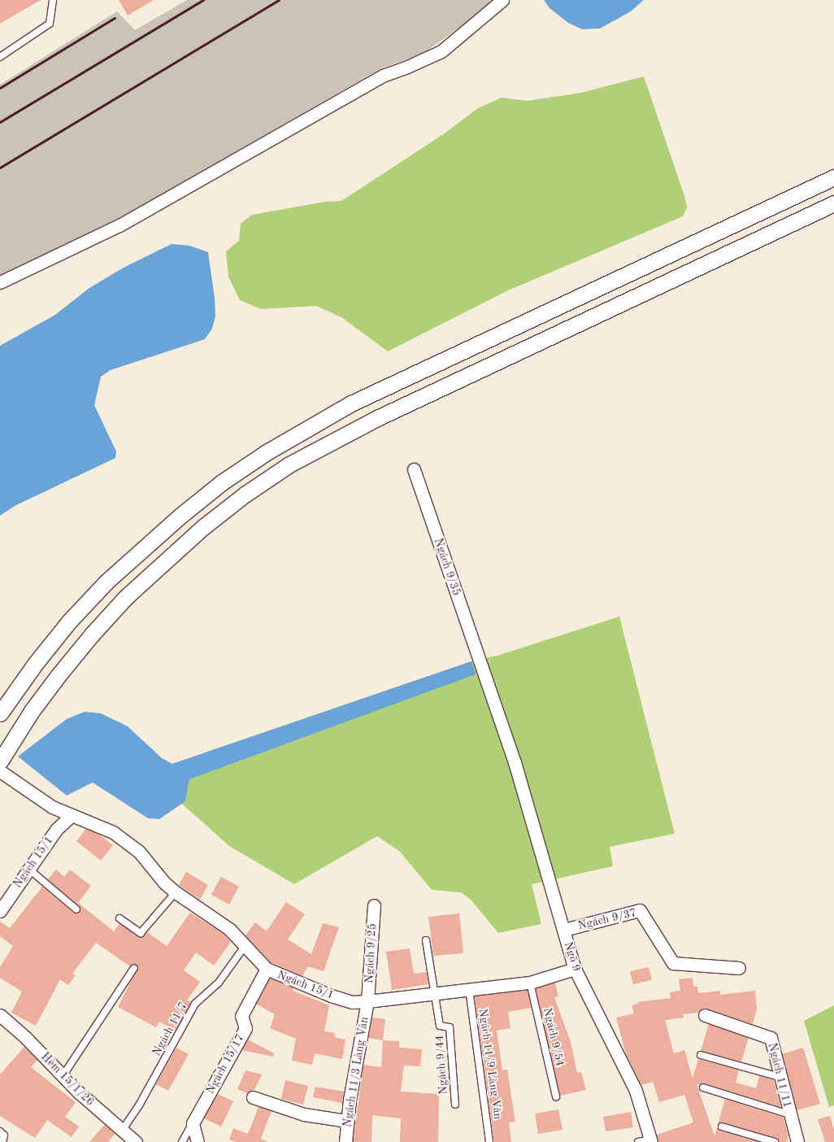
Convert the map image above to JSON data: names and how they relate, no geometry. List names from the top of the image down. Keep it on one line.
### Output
{"streets":{"street":["Ngách 9/35","Ngách 15/1","Ngách 9/37","Ngách 9/25","Ngõ 9","Ngách 15/17","Ngách 11/3 Làng Vân","Ngách 11/11","Hẻm 15/1/26"],"lane":["Ngách 11/7","Ngách 9/54","Ngách 11/9 Làng Vân","Ngách 9/44"]},"crossings":[["Ngách 9/35","Ngõ 9"],["Ngách 15/1","Ngách 9/25"],["Ngách 15/1","Ngõ 9"],["Ngách 15/1","Ngách 11/7"],["Ngách 15/1","Ngách 9/54"],["Ngách 15/1","Ngách 15/17"],["Ngách 15/1","Ngách 11/9 Làng Vân"],["Ngách 15/1","Ngách 9/44"],["Ngách 15/1","Ngách 11/3 Làng Vân"],["Ngách 9/37","Ngõ 9"],["Ngách 9/25","Ngách 11/3 Làng Vân"],["Ngách 11/7","Hẻm 15/1/26"]]}
